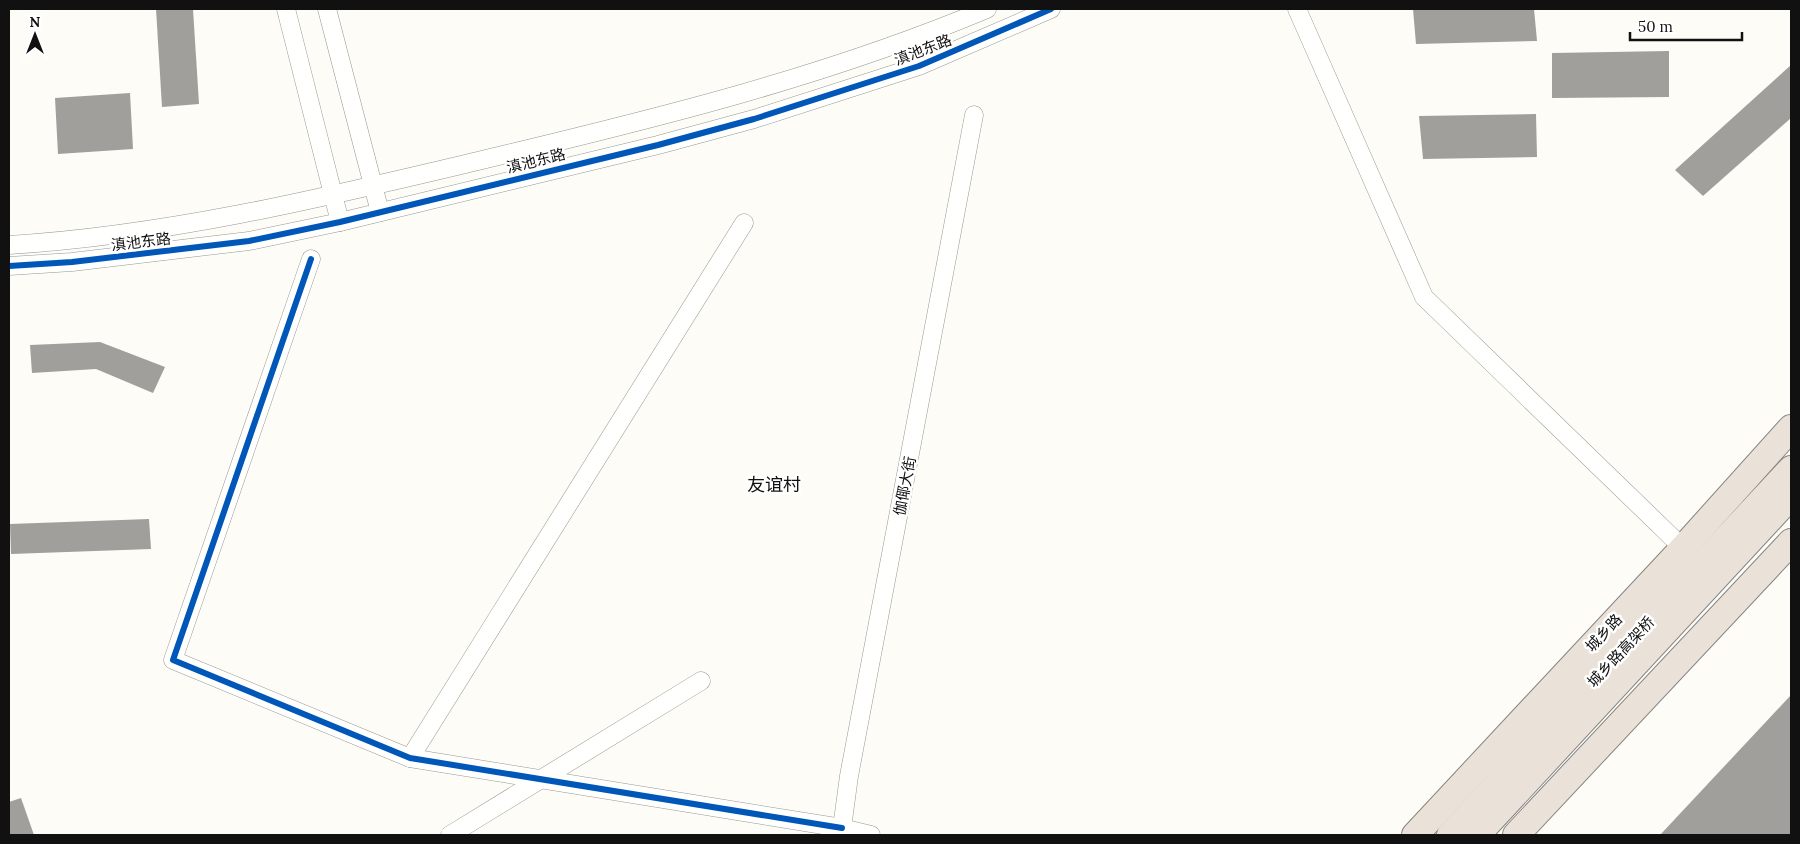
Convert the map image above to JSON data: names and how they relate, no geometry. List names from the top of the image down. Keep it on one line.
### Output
{"streets":{"highway":["城乡路","城乡路高架桥"],"street":["滇池东路","伽倻大街"]},"districts":["友谊村"],"scale_bar":"50 m","north":"top"}
